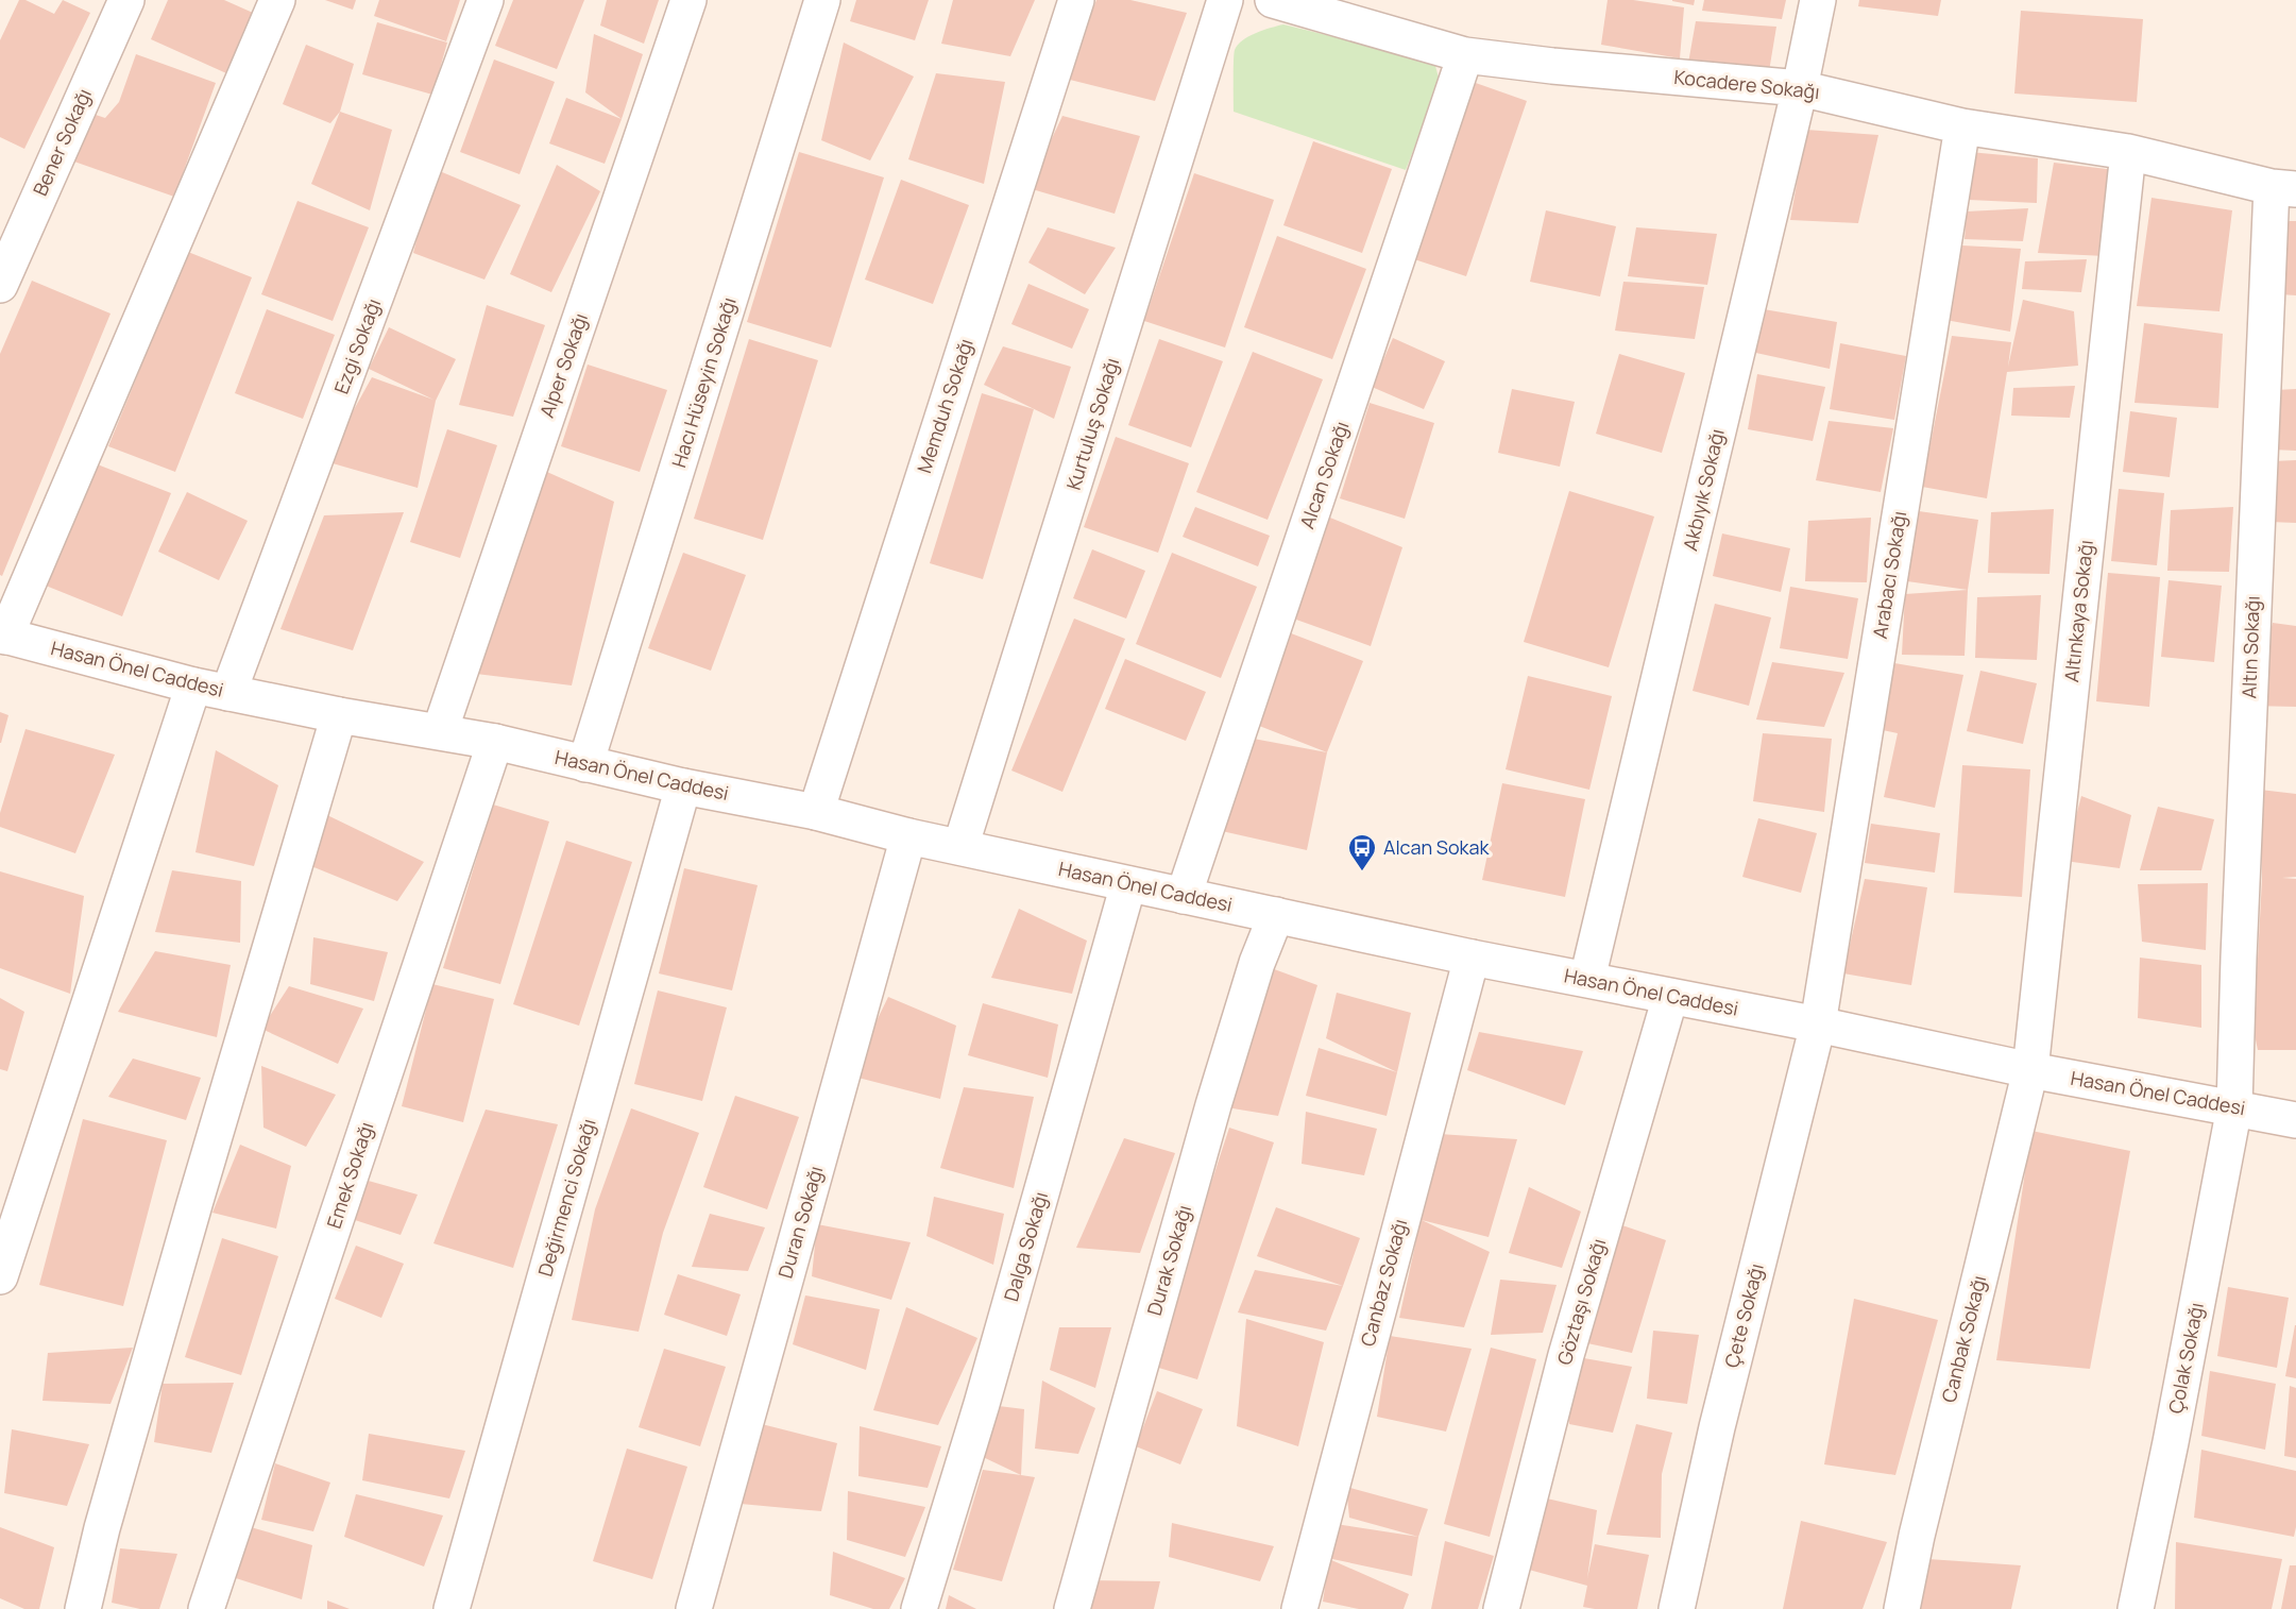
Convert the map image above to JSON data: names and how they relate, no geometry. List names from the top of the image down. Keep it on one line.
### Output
{"streets":{"street":["Kocadere Sokağı","Bener Sokağı","Ezgi Sokağı","Alper Sokağı","Hacı Hüseyin Sokağı","Memduh Sokağı","Kurtuluş Sokağı","Alcan Sokağı","Akbıyık Sokağı","Arabacı Sokağı","Altınkaya Sokağı","Altın Sokağı","Hasan Önel Caddesi","Emek Sokağı","Değirmenci Sokağı","Duran Sokağı","Dalga Sokağı","Durak Sokağı","Canbaz Sokağı","Göztaşı Sokağı","Çete Sokağı","Canbak Sokağı","Çolak Sokağı"]},"crossings":[["Kocadere Sokağı","Alcan Sokağı"],["Kocadere Sokağı","Akbıyık Sokağı"],["Kocadere Sokağı","Arabacı Sokağı"],["Kocadere Sokağı","Altınkaya Sokağı"],["Kocadere Sokağı","Altın Sokağı"],["Ezgi Sokağı","Hasan Önel Caddesi"],["Alper Sokağı","Hasan Önel Caddesi"],["Hacı Hüseyin Sokağı","Hasan Önel Caddesi"],["Memduh Sokağı","Hasan Önel Caddesi"],["Kurtuluş Sokağı","Hasan Önel Caddesi"],["Alcan Sokağı","Hasan Önel Caddesi"],["Akbıyık Sokağı","Hasan Önel Caddesi"],["Arabacı Sokağı","Hasan Önel Caddesi"],["Arabacı Sokağı","Çete Sokağı"],["Altınkaya Sokağı","Hasan Önel Caddesi"],["Altınkaya Sokağı","Canbak Sokağı"],["Altın Sokağı","Hasan Önel Caddesi"],["Altın Sokağı","Çolak Sokağı"],["Hasan Önel Caddesi","Emek Sokağı"],["Hasan Önel Caddesi","Değirmenci Sokağı"],["Hasan Önel Caddesi","Duran Sokağı"],["Hasan Önel Caddesi","Dalga Sokağı"],["Hasan Önel Caddesi","Durak Sokağı"],["Hasan Önel Caddesi","Canbaz Sokağı"],["Hasan Önel Caddesi","Göztaşı Sokağı"],["Hasan Önel Caddesi","Çete Sokağı"],["Hasan Önel Caddesi","Canbak Sokağı"],["Hasan Önel Caddesi","Çolak Sokağı"]],"places":{"bus stop":["Alcan Sokak"]}}
